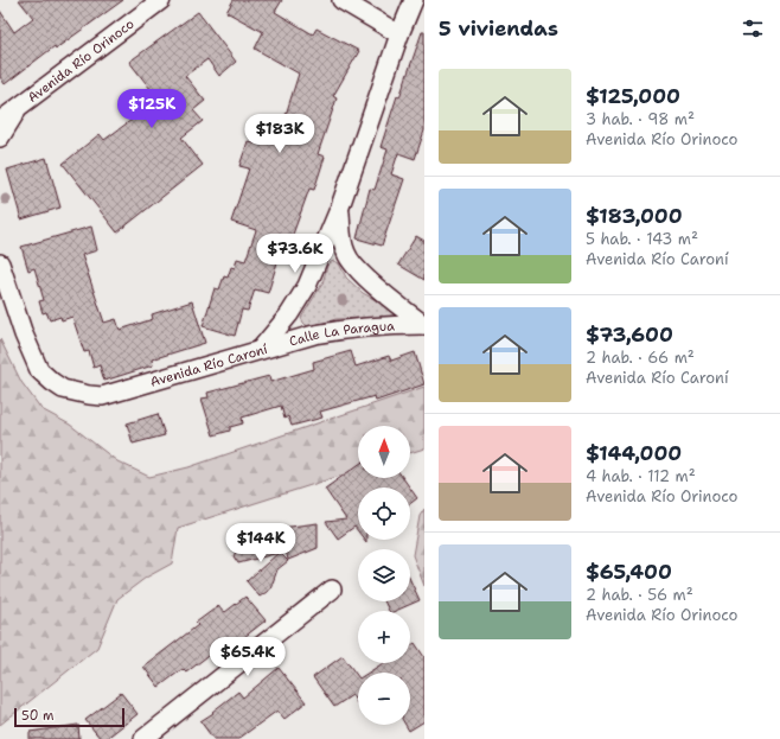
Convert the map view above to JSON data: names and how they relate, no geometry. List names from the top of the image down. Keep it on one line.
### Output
{"streets":{"street":["Avenida Río Orinoco","Calle La Paragua","Avenida Río Caroní"]},"crossings":[["Calle La Paragua","Avenida Río Caroní"]],"scale_bar":"50 m","north":"top","page":{"heading":"5 viviendas","list":[{"name":"$125,000","note":"3 hab. · 98 m² · Avenida Río Orinoco"},{"name":"$183,000","note":"5 hab. · 143 m² · Avenida Río Caroní"},{"name":"$73,600","note":"2 hab. · 66 m² · Avenida Río Caroní"},{"name":"$144,000","note":"4 hab. · 112 m² · Avenida Río Orinoco"},{"name":"$65,400","note":"2 hab. · 56 m² · Avenida Río Orinoco"}],"price":["$125K","$183K","$73.6K","$144K","$65.4K"],"map_buttons":["+","−"],"scale":"50 m"}}
